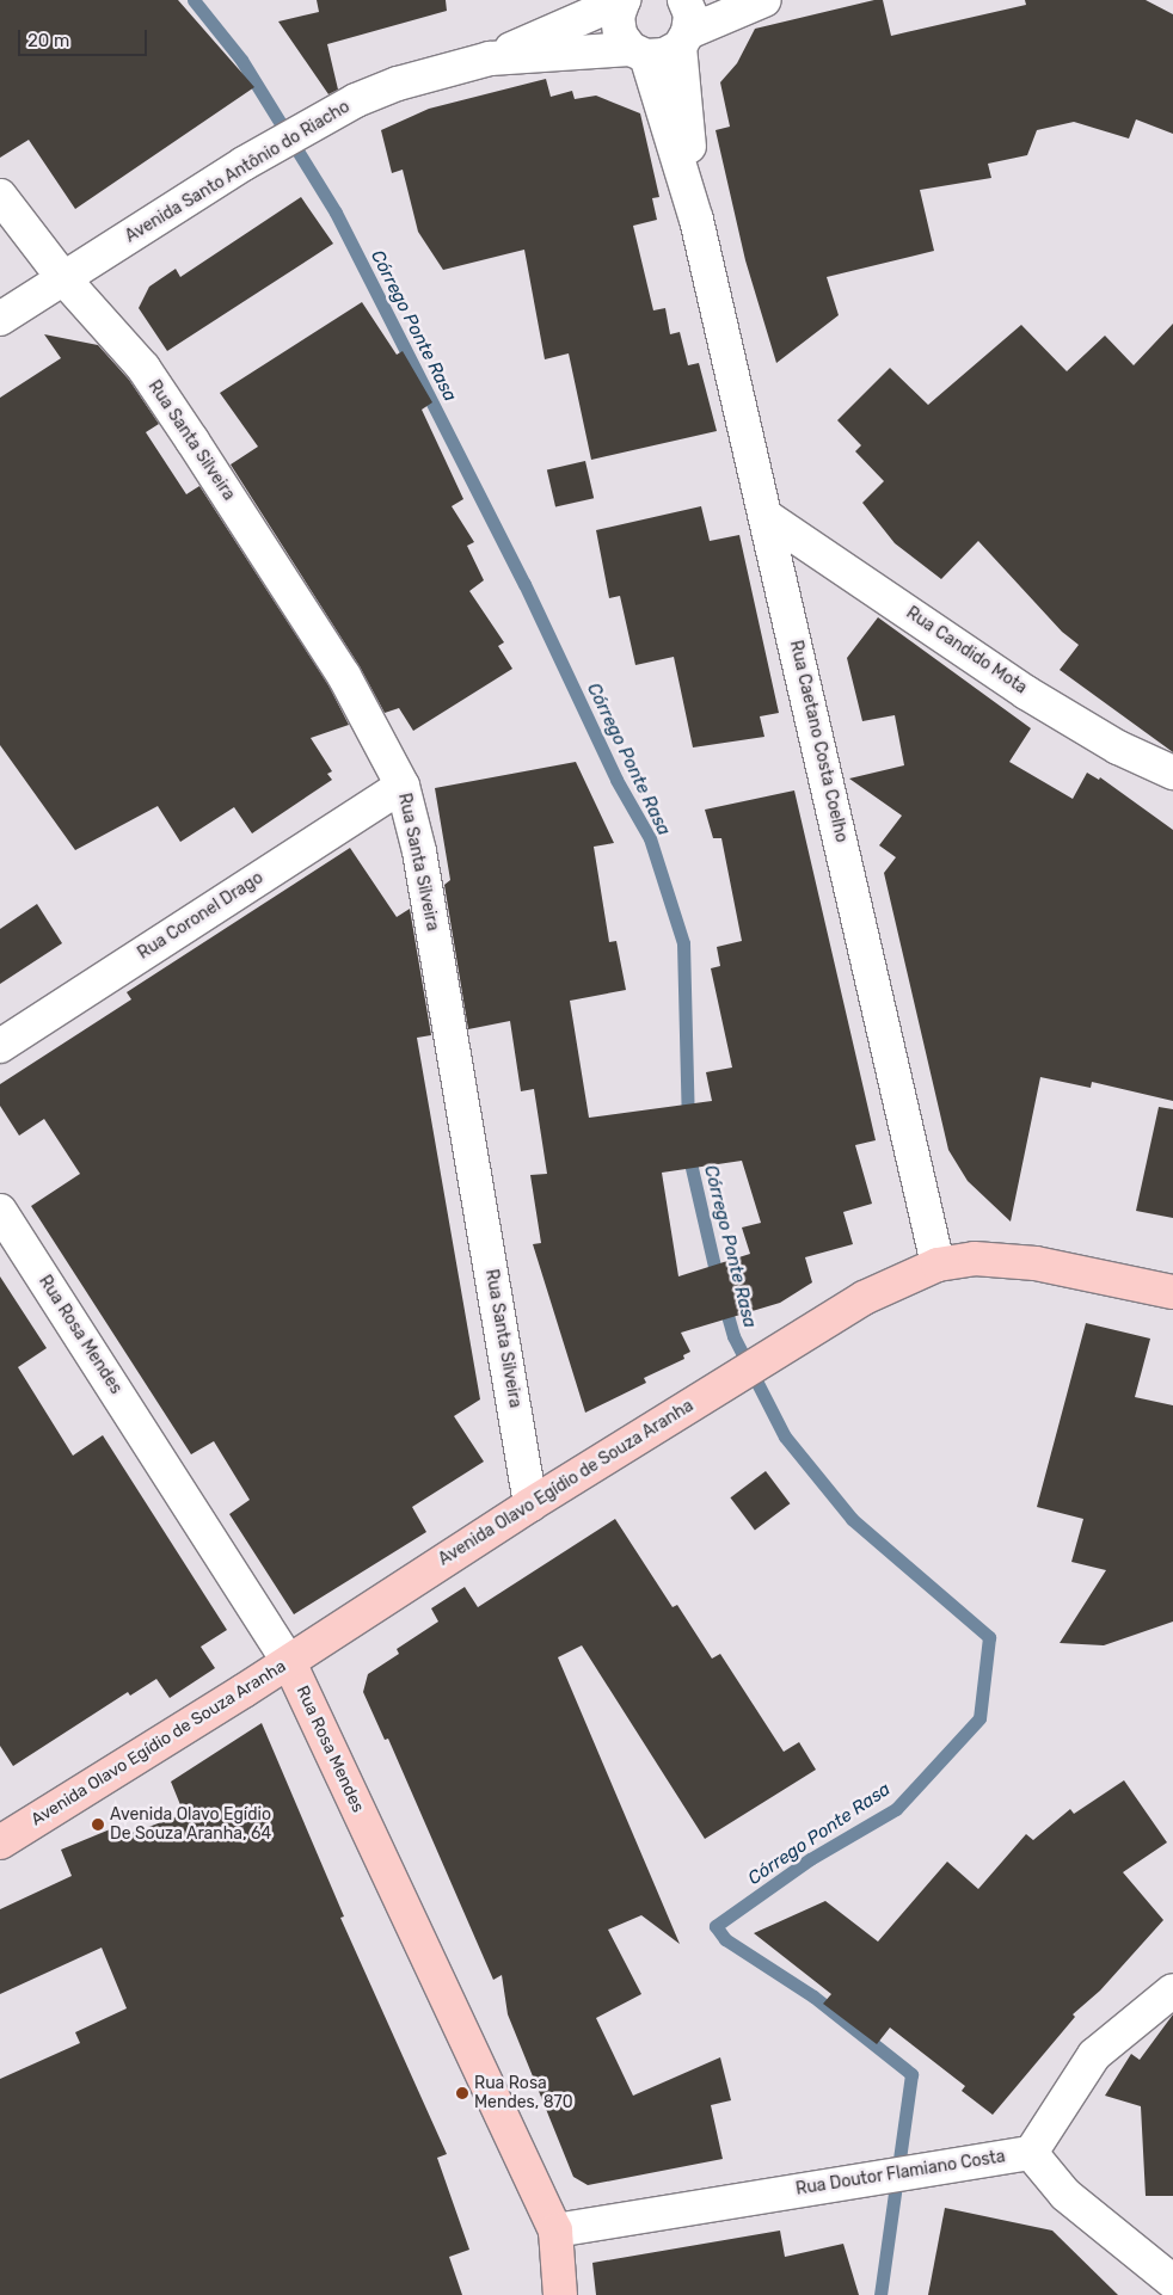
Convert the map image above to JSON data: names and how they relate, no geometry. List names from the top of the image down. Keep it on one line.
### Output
{"streets":{"main road":["Rua Rosa Mendes","Avenida Olavo Egídio de Souza Aranha"],"street":["Avenida Santo Antônio do Riacho","Rua Santa Silveira","Rua Candido Mota","Rua Caetano Costa Coelho","Rua Coronel Drago","Rua Doutor Flamiano Costa"]},"crossings":[["Avenida Santo Antônio do Riacho","Rua Santa Silveira"],["Avenida Santo Antônio do Riacho","Rua Caetano Costa Coelho"],["Rua Santa Silveira","Rua Coronel Drago"],["Rua Santa Silveira","Avenida Olavo Egídio de Souza Aranha"],["Rua Candido Mota","Rua Caetano Costa Coelho"],["Rua Caetano Costa Coelho","Avenida Olavo Egídio de Souza Aranha"],["Rua Rosa Mendes","Avenida Olavo Egídio de Souza Aranha"],["Rua Rosa Mendes","Rua Doutor Flamiano Costa"]],"water":["Córrego Ponte Rasa"],"places":["Avenida Olavo Egídio De Souza Aranha, 64","Rua Rosa Mendes, 870"],"scale_bar":"20 m"}
